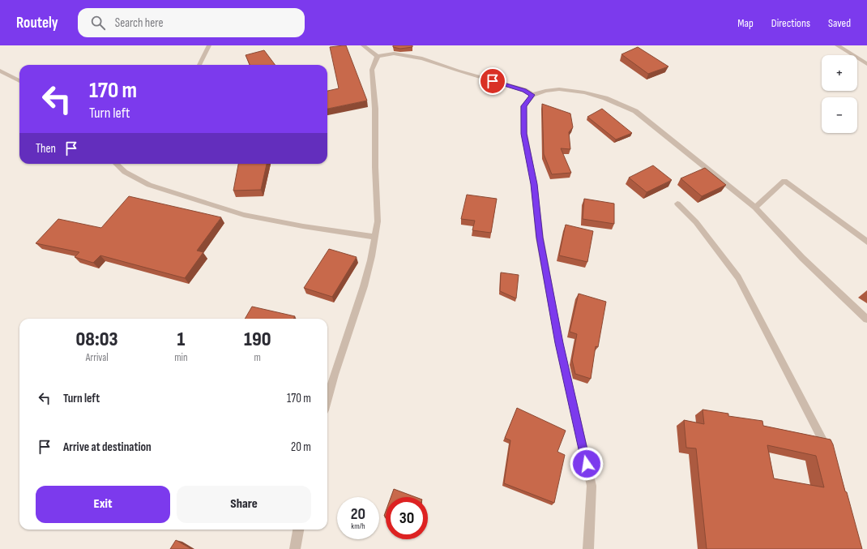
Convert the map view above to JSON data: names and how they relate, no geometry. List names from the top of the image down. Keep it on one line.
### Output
{"page":{"header":"Routely","search":"Search here","nav":["Map","Directions","Saved"],"map_buttons":["+","−"],"turn":["170 m","Turn left"],"then":"Then","eta":["08:03","Arrival","1","min","190","m"],"list":[{"name":"Turn left","value":"170 m"},{"name":"Arrive at destination","value":"20 m"}],"buttons":["Exit","Share"],"speed":"20 km/h","limit":"30"}}
